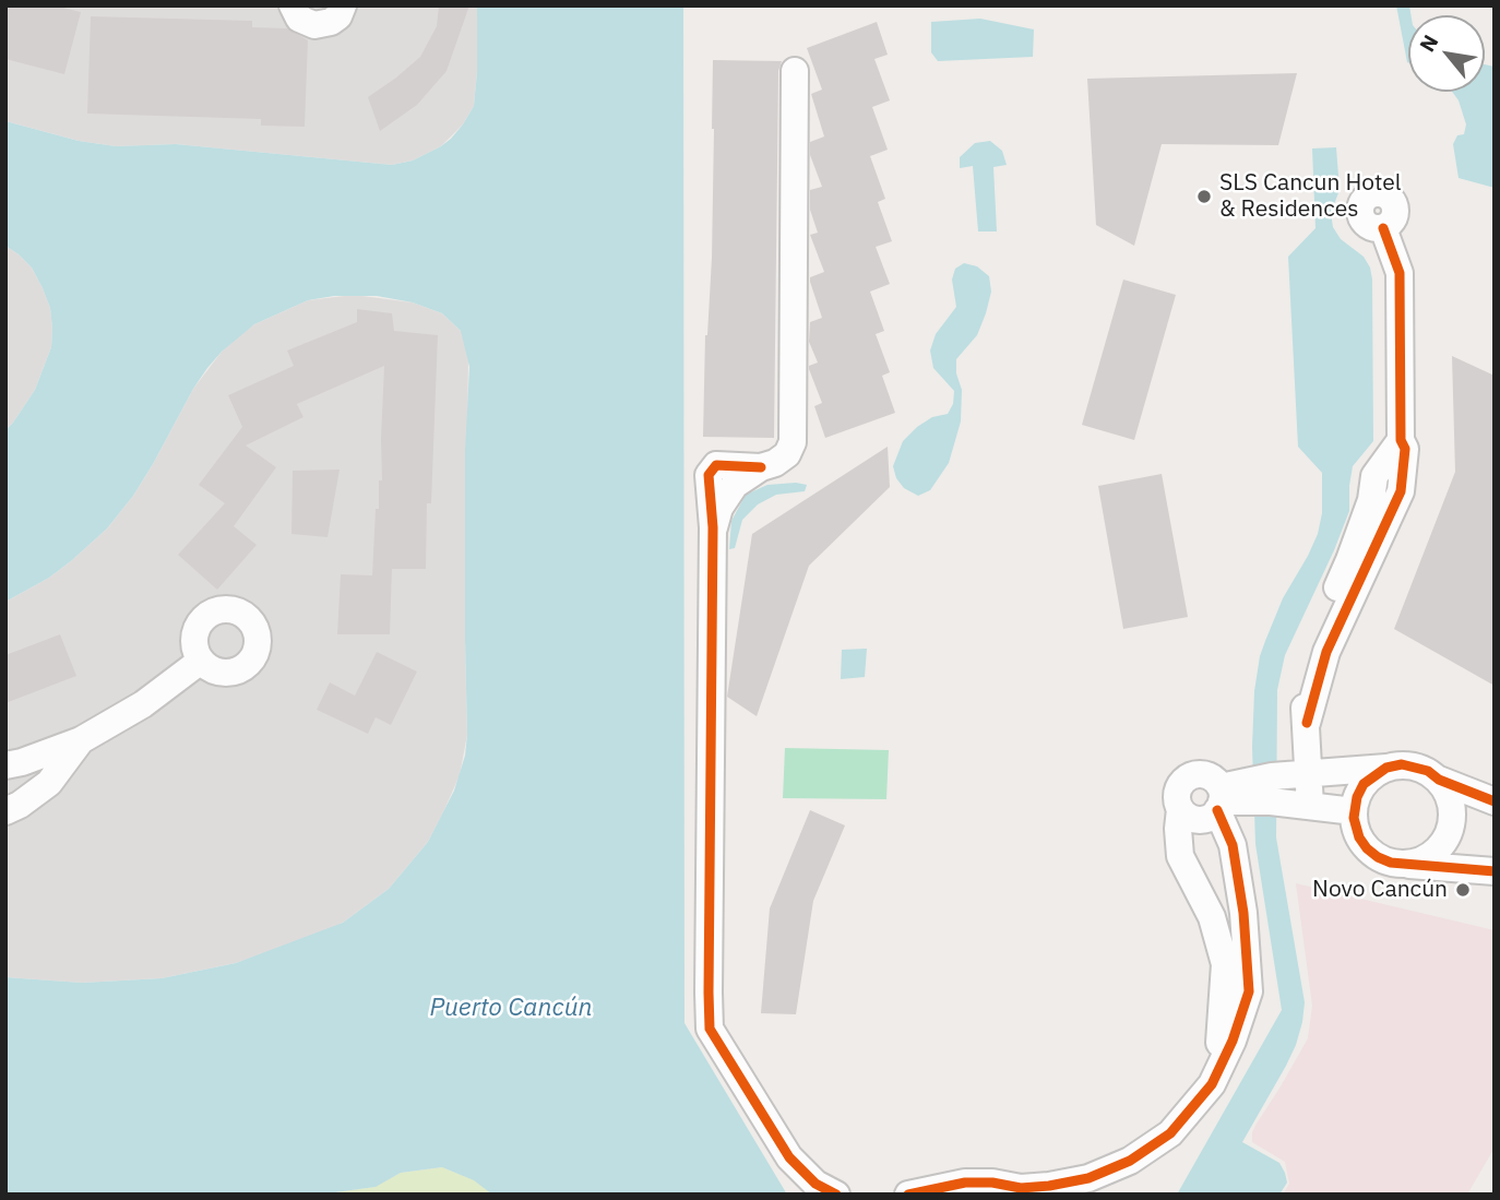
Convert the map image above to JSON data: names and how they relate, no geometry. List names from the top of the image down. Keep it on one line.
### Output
{"water":["Puerto Cancún"],"places":["SLS Cancun Hotel & Residences","Novo Cancún"],"north":"top left"}
